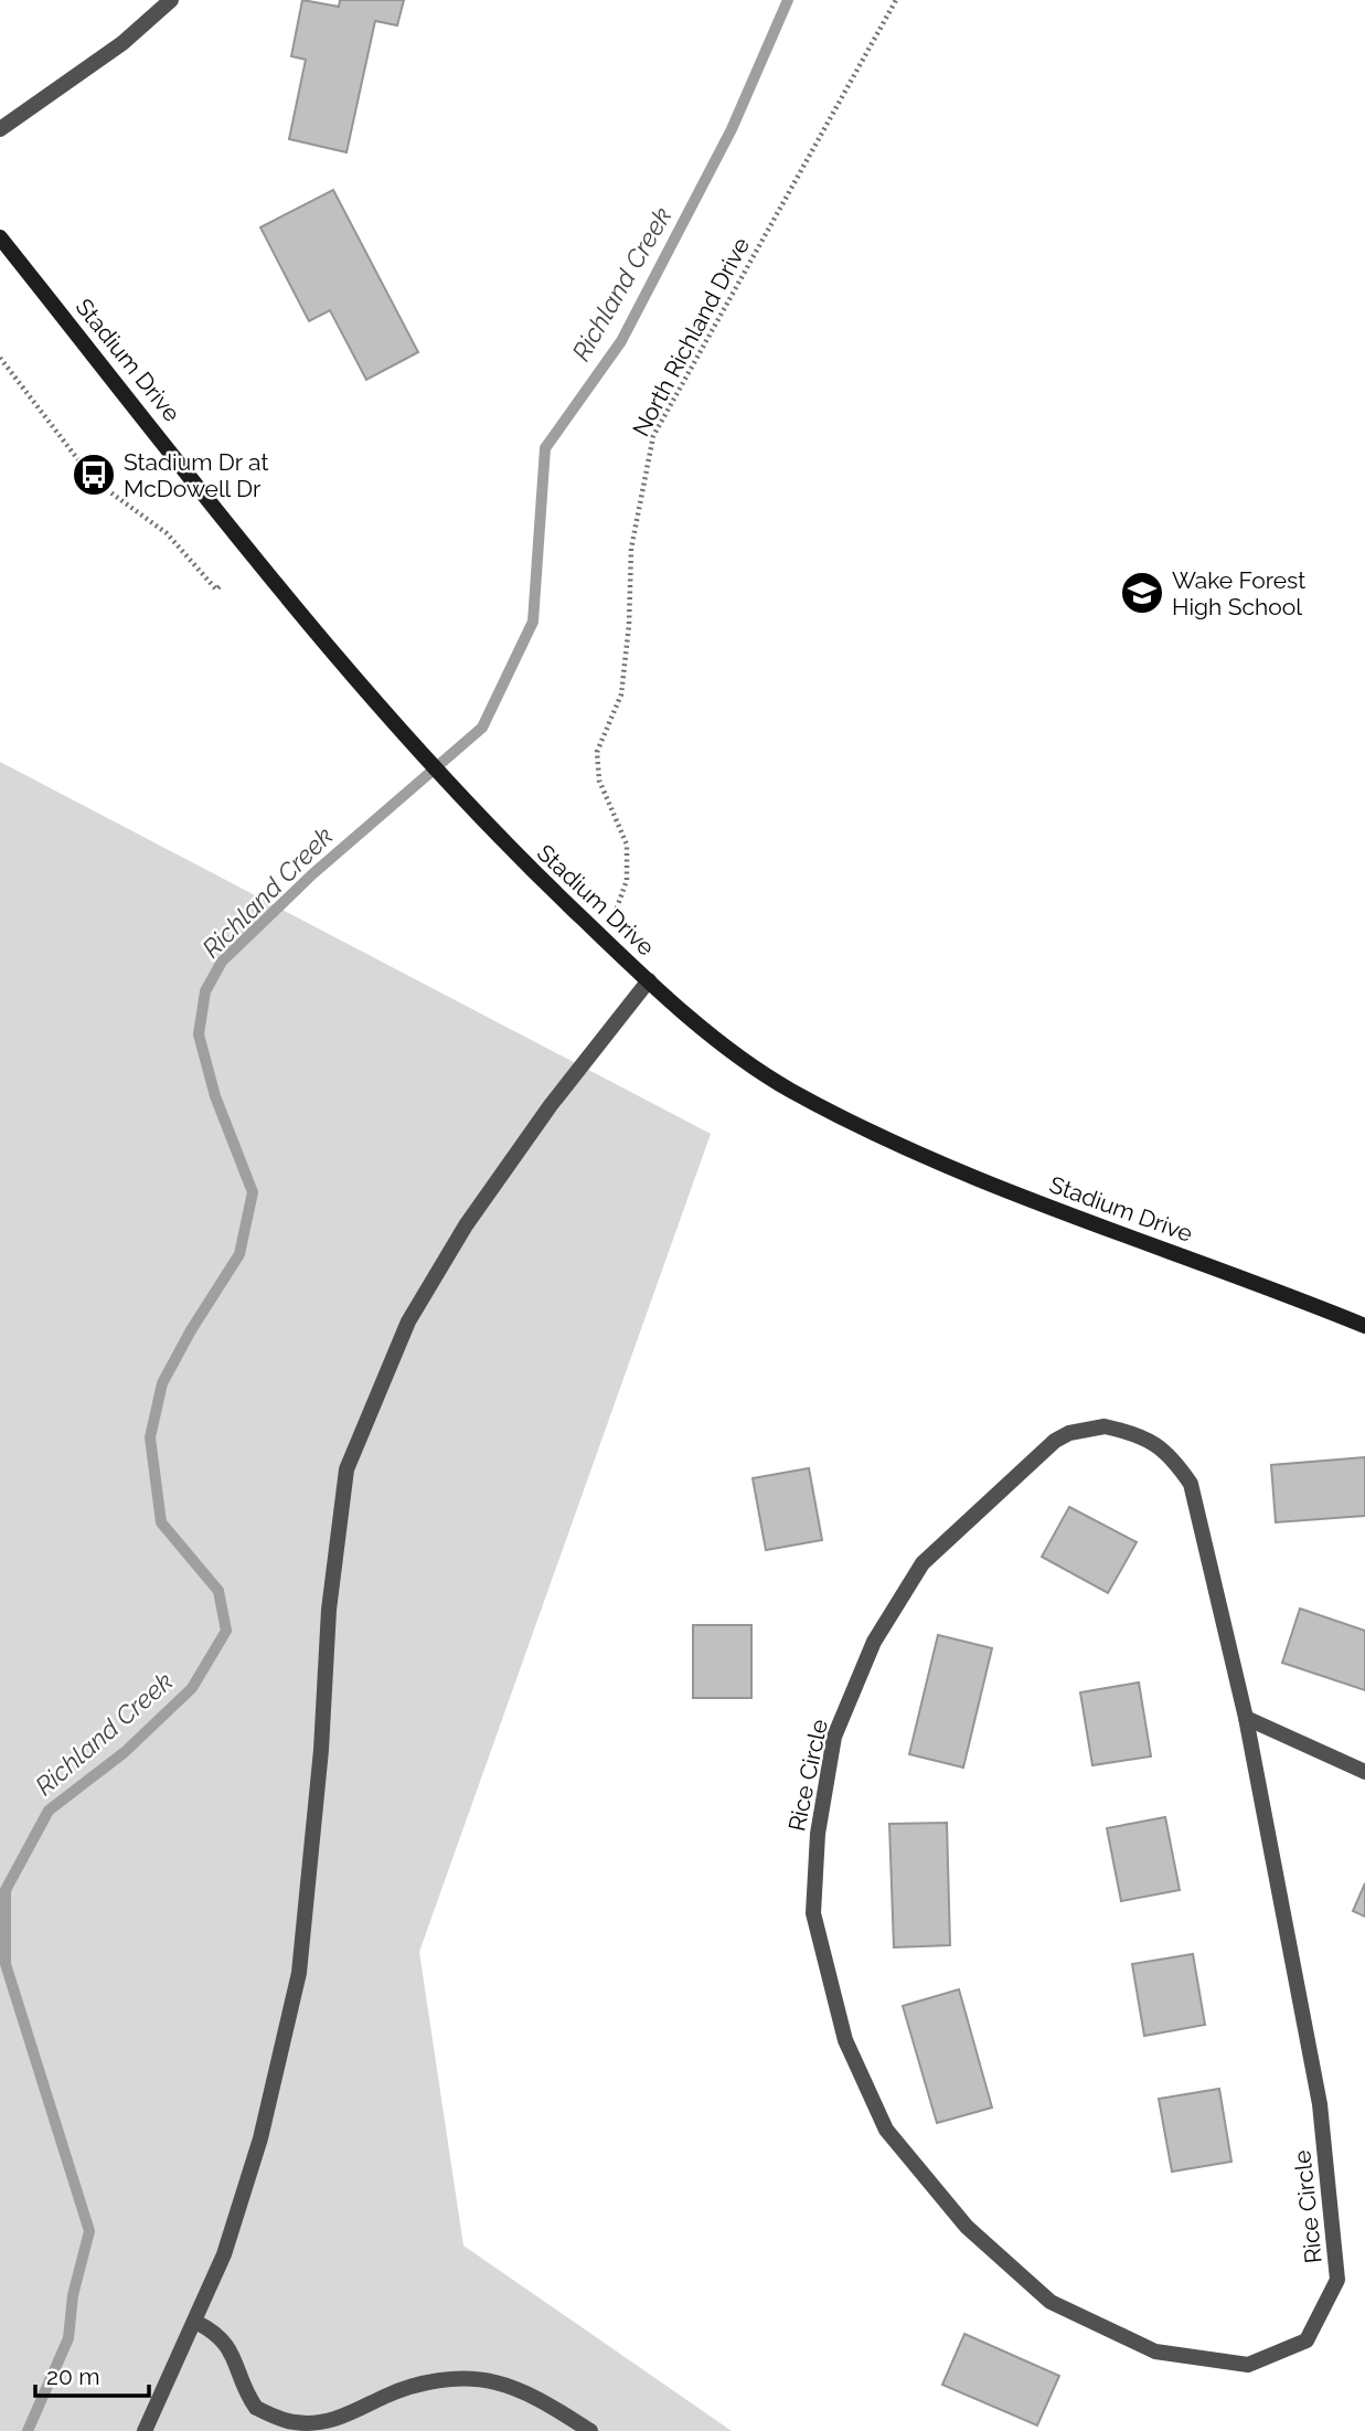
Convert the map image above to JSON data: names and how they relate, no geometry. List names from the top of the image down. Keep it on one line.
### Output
{"streets":{"street":["Stadium Drive","Rice Circle"],"path":["North Richland Drive"]},"crossings":[["North Richland Drive","Stadium Drive"]],"water":["Richland Creek"],"places":{"bus stop":["Stadium Dr at McDowell Dr"],"school or university":["Wake Forest High School"]},"scale_bar":"20 m"}
